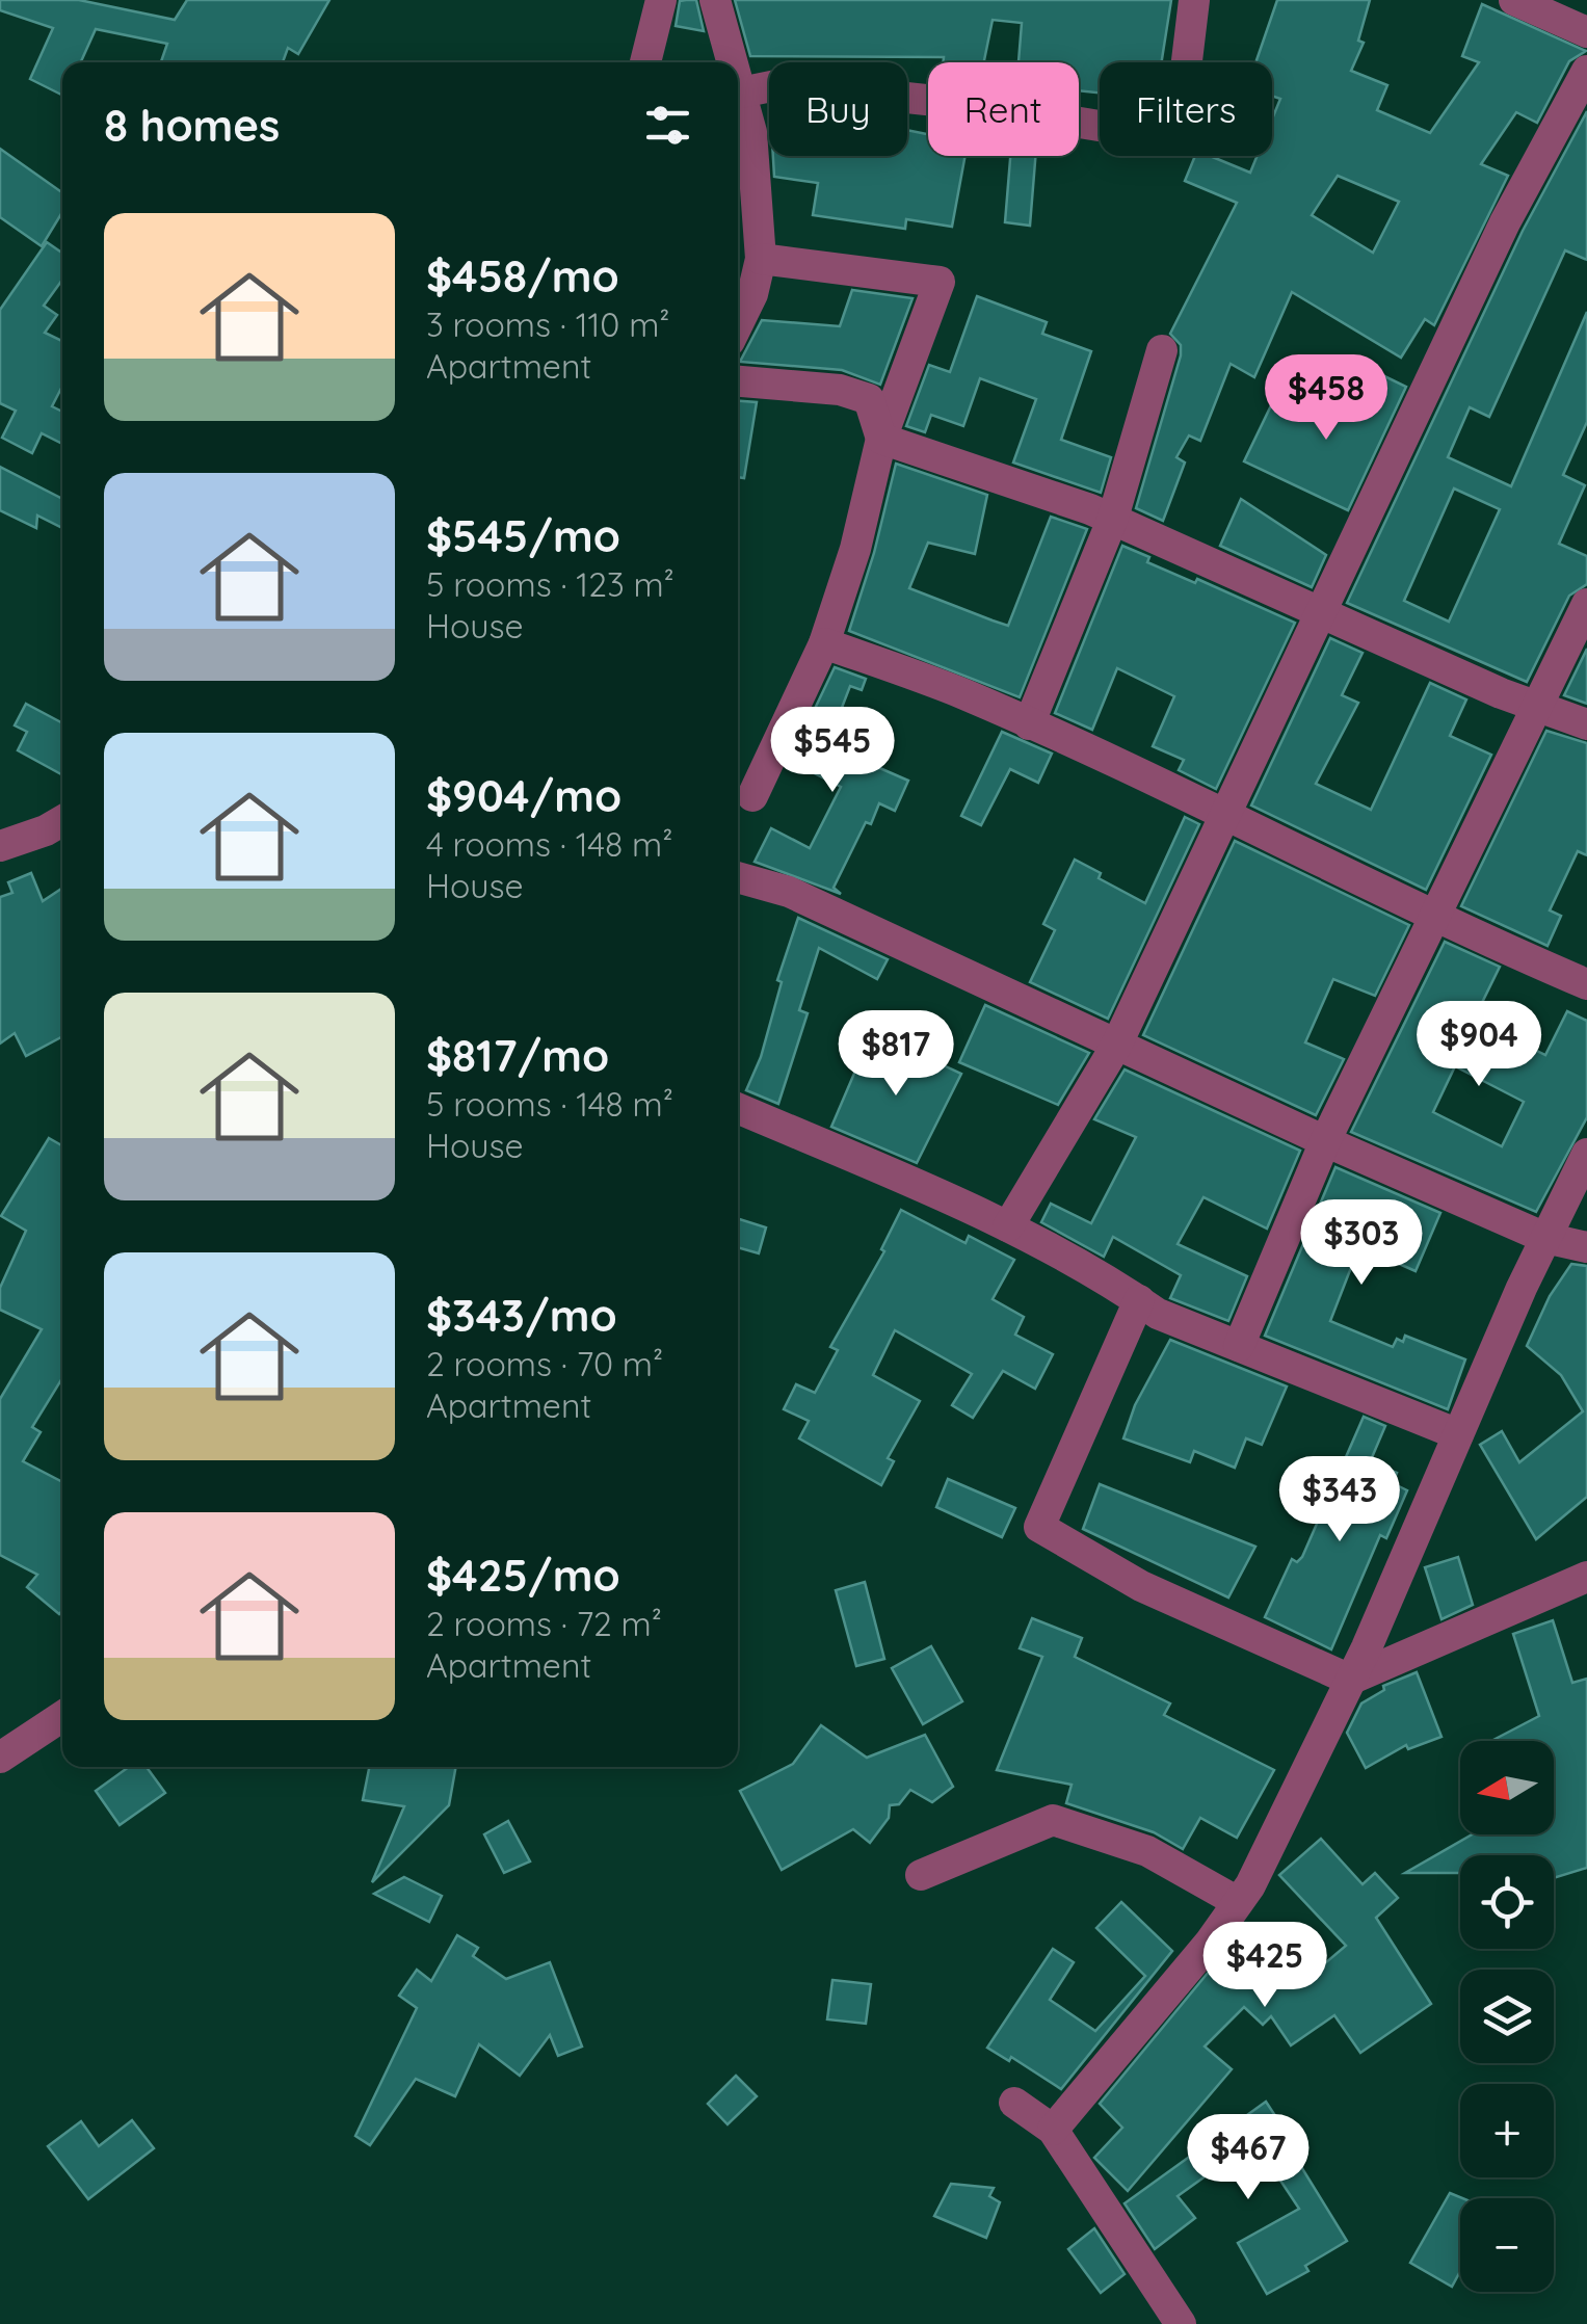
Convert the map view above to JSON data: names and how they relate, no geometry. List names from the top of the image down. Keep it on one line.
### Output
{"north":"left","page":{"chip":["Buy","Rent","Filters"],"heading":"8 homes","list":[{"name":"$458/mo","note":"3 rooms · 110 m² · Apartment"},{"name":"$545/mo","note":"5 rooms · 123 m² · House"},{"name":"$904/mo","note":"4 rooms · 148 m² · House"},{"name":"$817/mo","note":"5 rooms · 148 m² · House"},{"name":"$343/mo","note":"2 rooms · 70 m² · Apartment"},{"name":"$425/mo","note":"2 rooms · 72 m² · Apartment"}],"price":["$458","$545","$904","$817","$303","$343","$425","$467"],"map_buttons":["+","−"]}}
